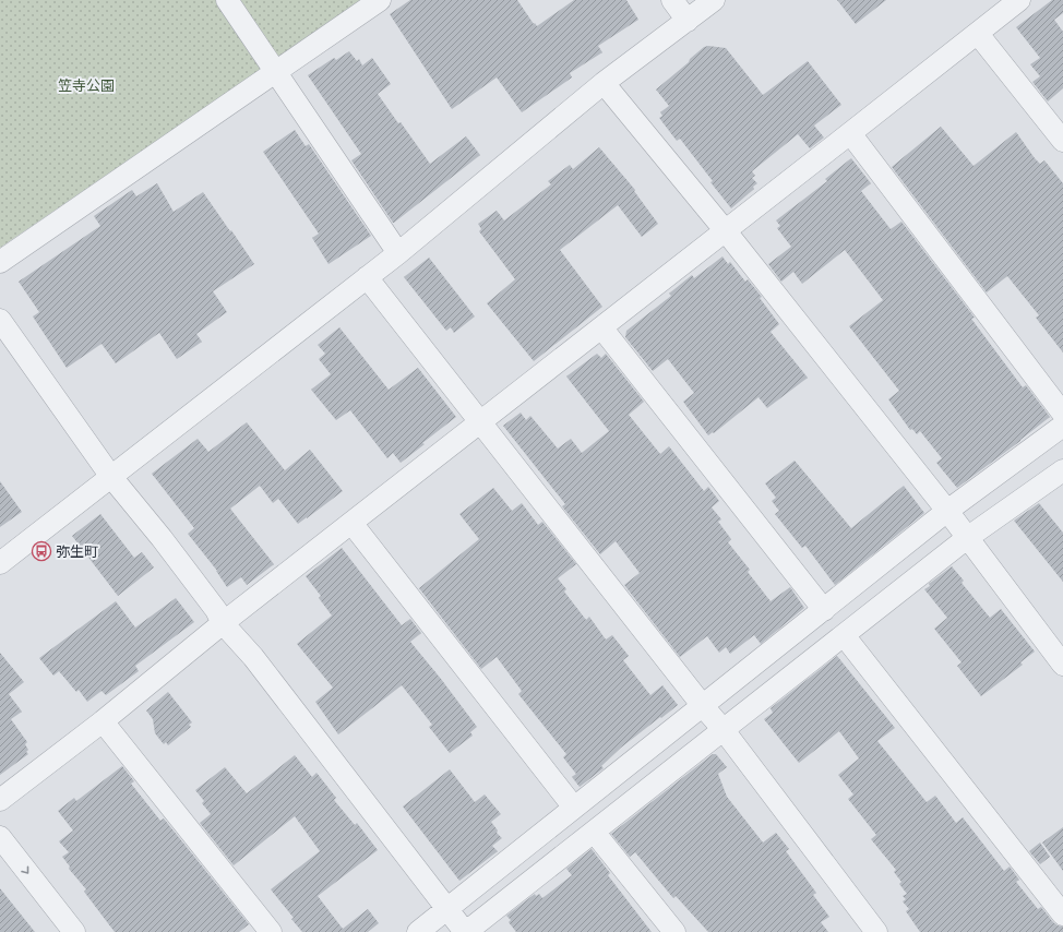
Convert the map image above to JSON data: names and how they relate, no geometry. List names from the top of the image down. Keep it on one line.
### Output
{"parks":["笠寺公園"],"places":{"bus stop":["弥生町"]}}
